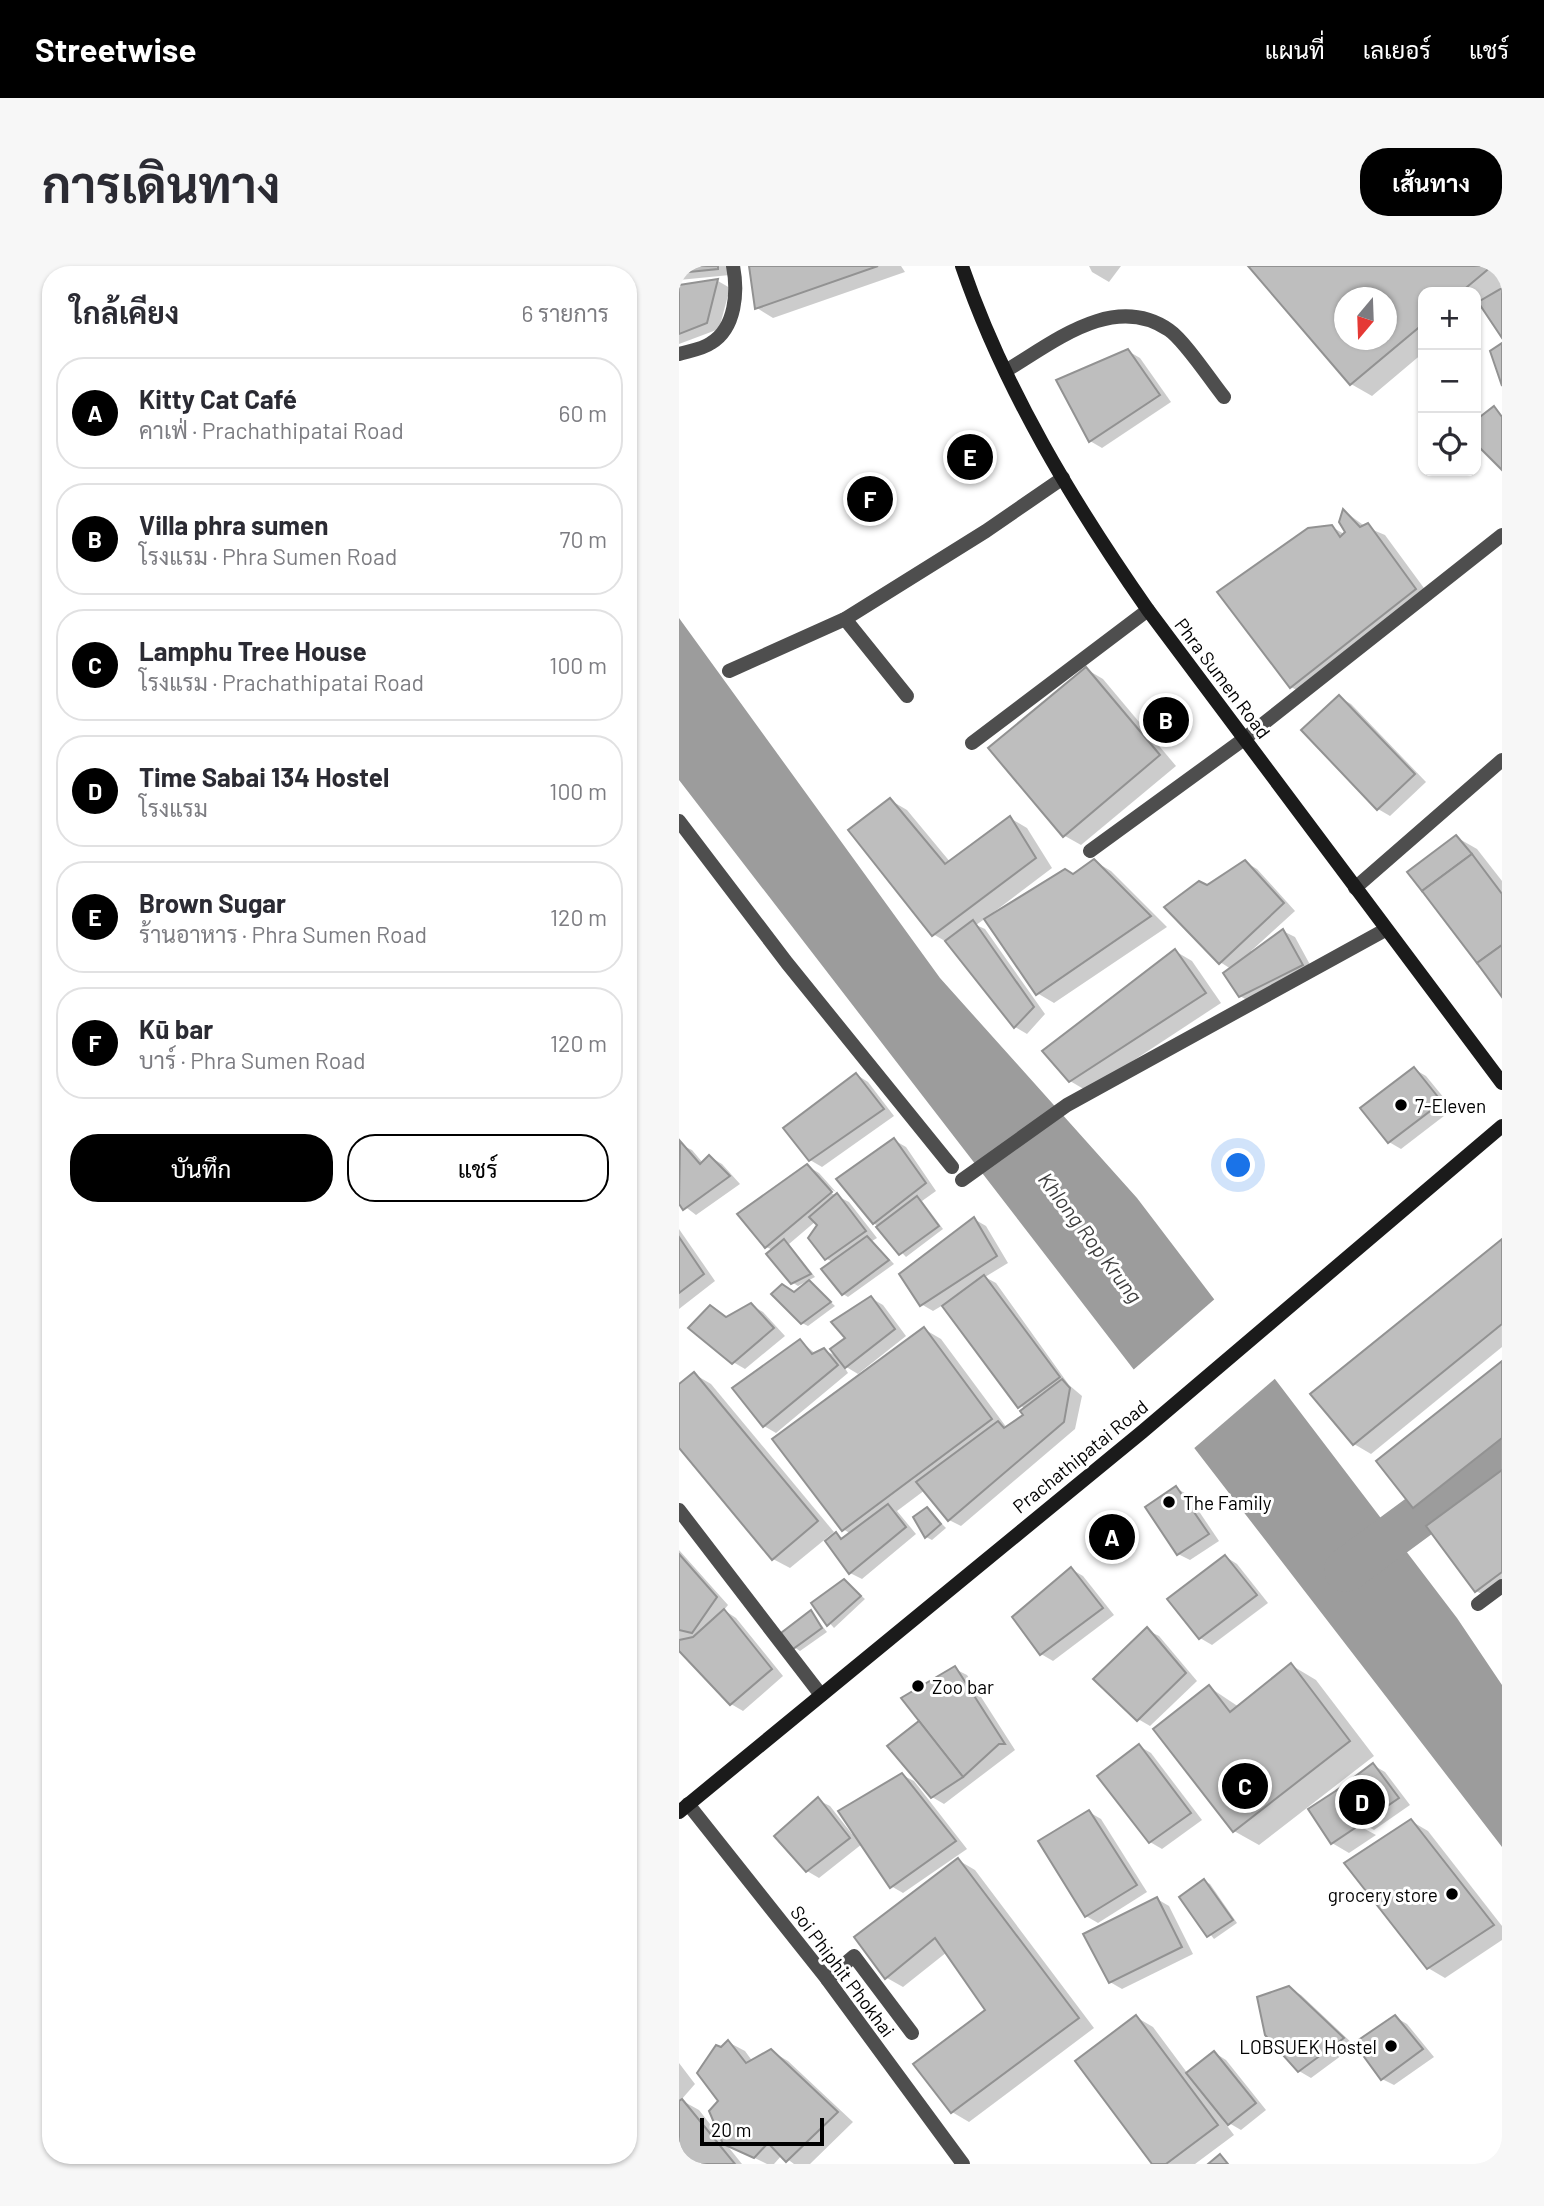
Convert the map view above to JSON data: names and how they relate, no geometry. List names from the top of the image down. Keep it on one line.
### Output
{"streets":{"main road":["Phra Sumen Road","Prachathipatai Road"],"street":["Soi Phiphit Phokhai"]},"crossings":[["Prachathipatai Road","Soi Phiphit Phokhai"]],"water":["Khlong Rop Krung"],"places":["7-Eleven","The Family","Zoo bar","grocery store","LOBSUEK Hostel"],"scale_bar":"20 m","north":"bottom","page":{"header":"Streetwise","nav":["แผนที่","เลเยอร์","แชร์"],"buttons":["เส้นทาง",["บันทึก","แชร์"]],"title":"การเดินทาง","heading":["ใกล้เคียง","6 รายการ"],"map_buttons":["+","−"],"list":[{"mark":"A","name":"Kitty Cat Café","note":"คาเฟ่ · Prachathipatai Road","value":"60 m"},{"mark":"B","name":"Villa phra sumen","note":"โรงแรม · Phra Sumen Road","value":"70 m"},{"mark":"C","name":"Lamphu Tree House","note":"โรงแรม · Prachathipatai Road","value":"100 m"},{"mark":"D","name":"Time Sabai 134 Hostel","note":"โรงแรม","value":"100 m"},{"mark":"E","name":"Brown Sugar","note":"ร้านอาหาร · Phra Sumen Road","value":"120 m"},{"mark":"F","name":"Kū bar","note":"บาร์ · Phra Sumen Road","value":"120 m"}],"pins":["E","F","B","A","C","D"],"scale":"20 m"}}
